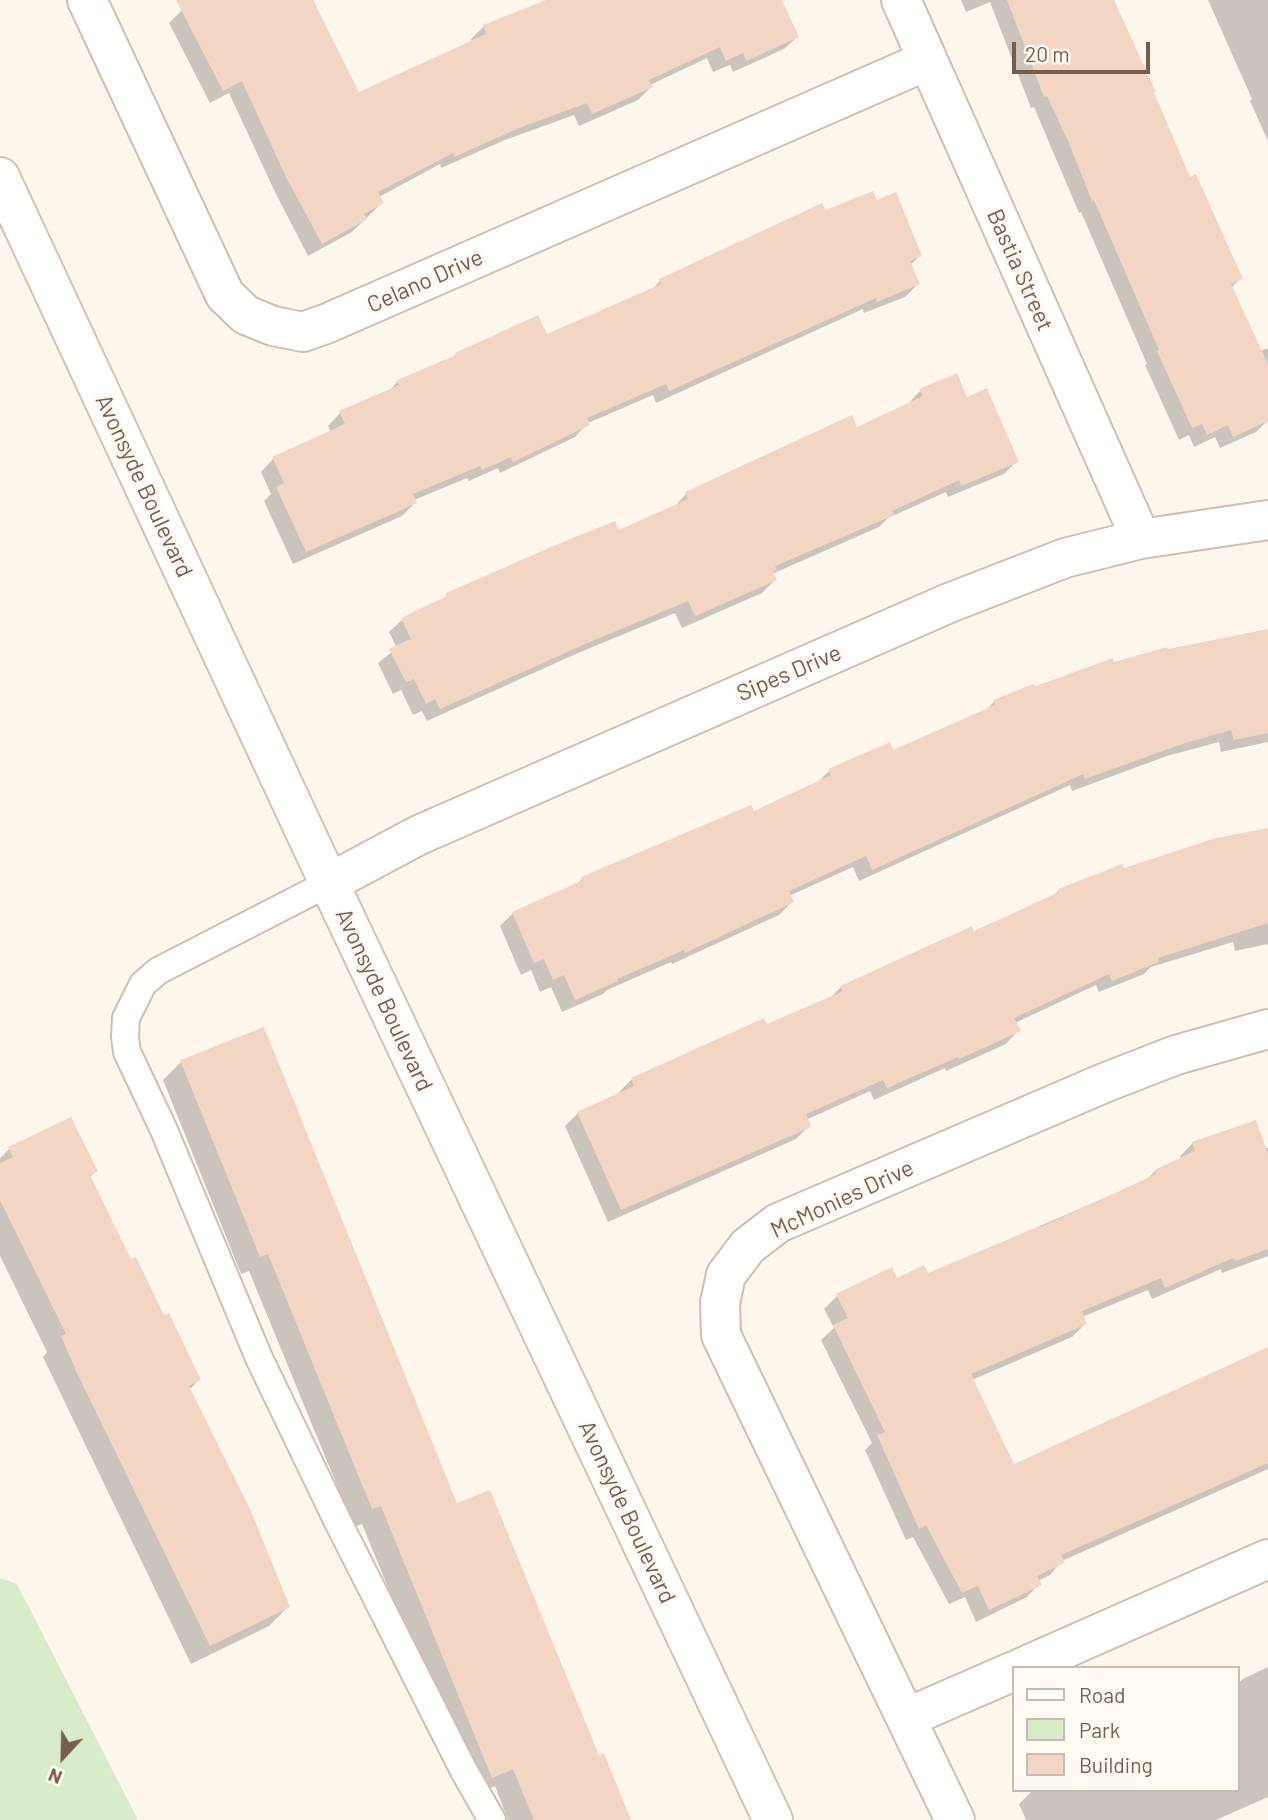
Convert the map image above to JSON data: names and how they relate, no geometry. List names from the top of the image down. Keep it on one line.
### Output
{"streets":{"street":["Bastia Street","Celano Drive","Avonsyde Boulevard","Sipes Drive","McMonies Drive"]},"crossings":[["Bastia Street","Celano Drive"],["Bastia Street","Sipes Drive"],["Avonsyde Boulevard","Sipes Drive"]],"legend":["Road","Park","Building"],"scale_bar":"20 m","north":"bottom"}
